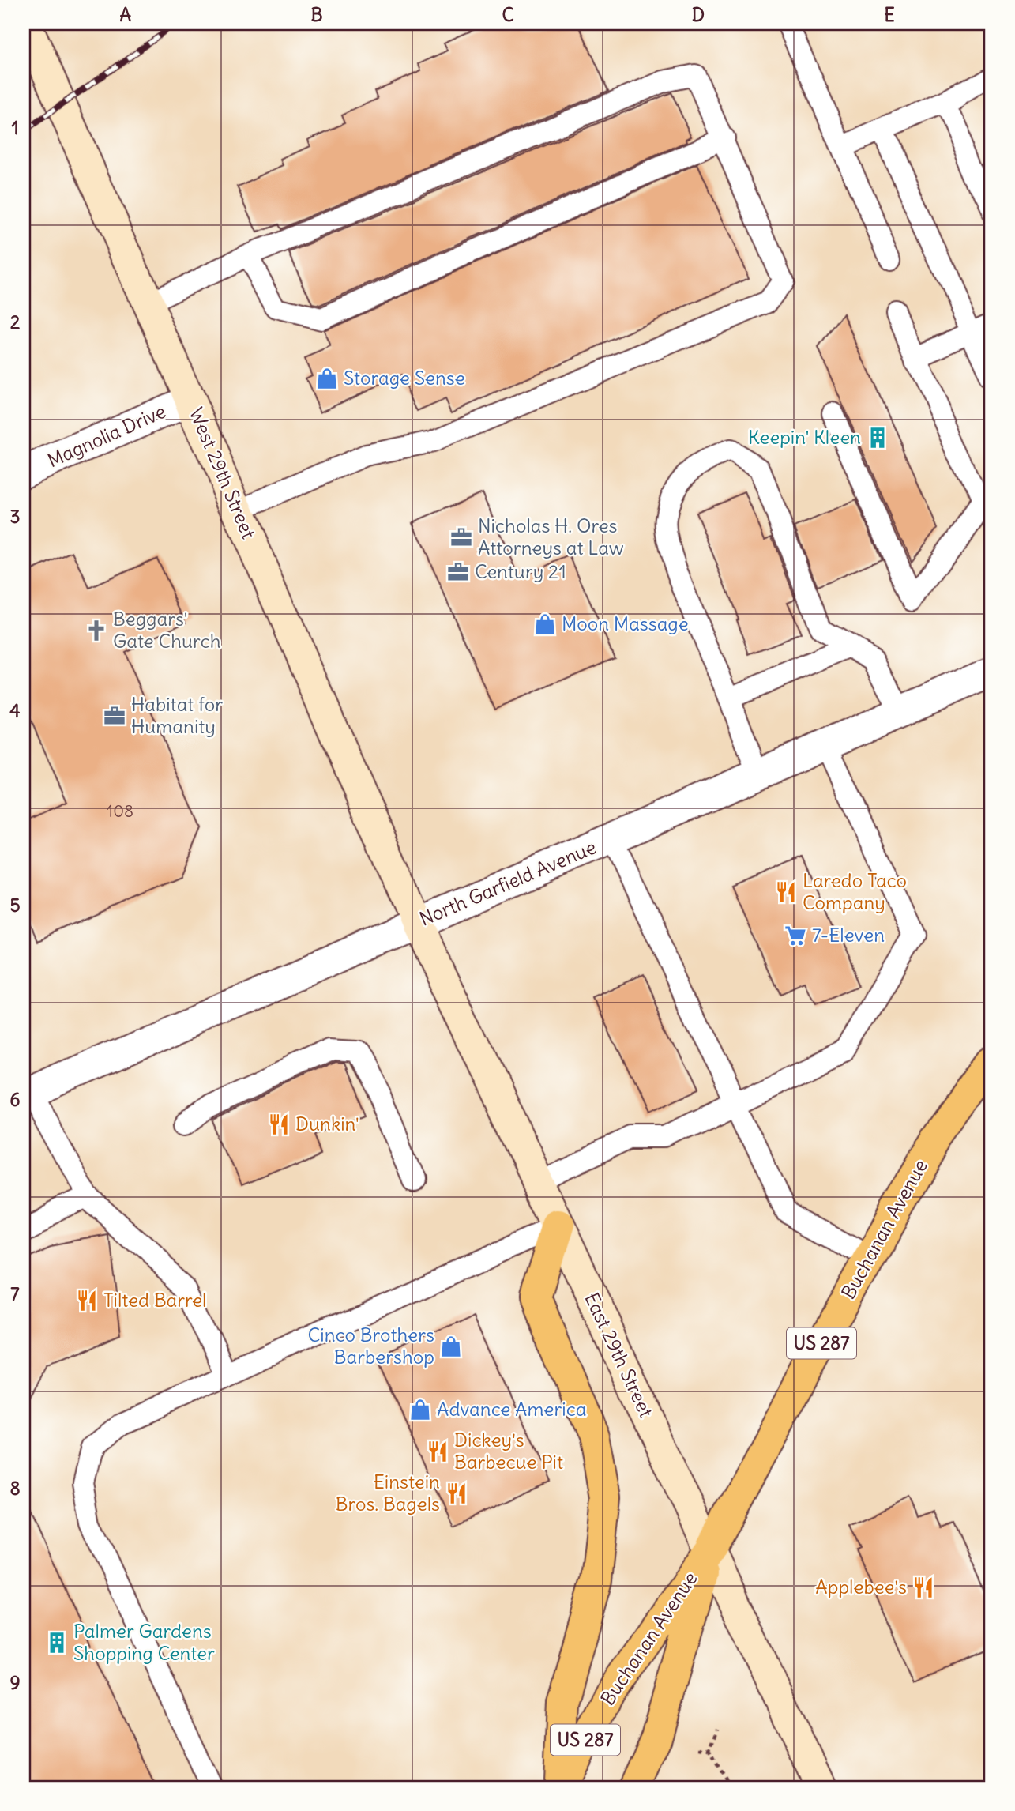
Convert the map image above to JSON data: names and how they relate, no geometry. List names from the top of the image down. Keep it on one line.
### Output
{"streets":{"highway":["Buchanan Avenue","US 287"],"main road":["West 29th Street","East 29th Street"],"street":["Magnolia Drive","North Garfield Avenue"]},"crossings":[["Magnolia Drive","West 29th Street"],["West 29th Street","North Garfield Avenue"],["West 29th Street","East 29th Street"],["North Garfield Avenue","East 29th Street"],["Buchanan Avenue","East 29th Street"]],"places":{"shop":["Storage Sense","Moon Massage","Cinco Brothers Barbershop","Advance America"],"building":["Keepin' Kleen","Palmer Gardens Shopping Center"],"office":["Nicholas H. Ores Attorneys at Law","Century 21","Habitat for Humanity"],"church":["Beggars' Gate Church"],"restaurant":["Laredo Taco Company","Dunkin'","Tilted Barrel","Dickey's Barbecue Pit","Einstein Bros. Bagels","Applebee's"],"supermarket":["7-Eleven"]},"house_numbers":["108"],"grid":{"columns":["A","B","C","D","E"],"rows":["1","2","3","4","5","6","7","8","9"]}}
